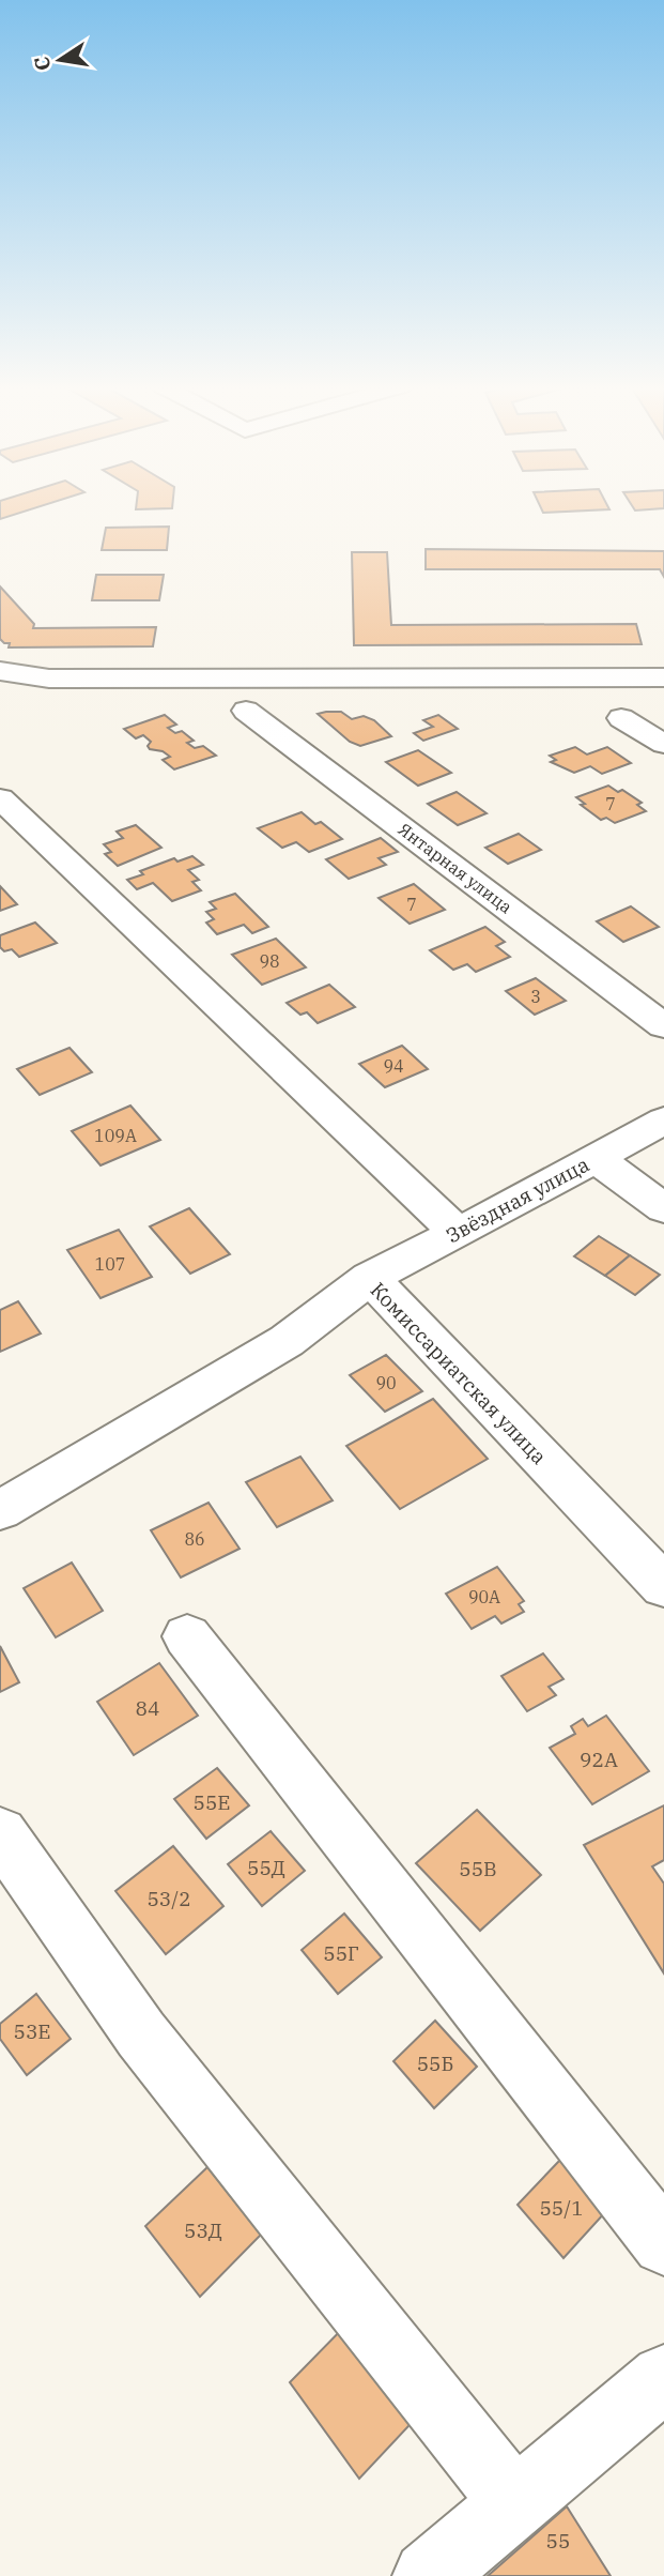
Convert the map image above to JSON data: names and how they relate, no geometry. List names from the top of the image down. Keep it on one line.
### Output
{"streets":{"street":["Янтарная улица","Звёздная улица","Комиссариатская улица"]},"crossings":[["Звёздная улица","Комиссариатская улица"]],"house_numbers":["7","7","98","3","94","109А","107","90","86","90А","84","92А","55Е","55Д","55В","53/2","55Г","53Е","55Б","55/1","53Д","55"],"north":"left"}
